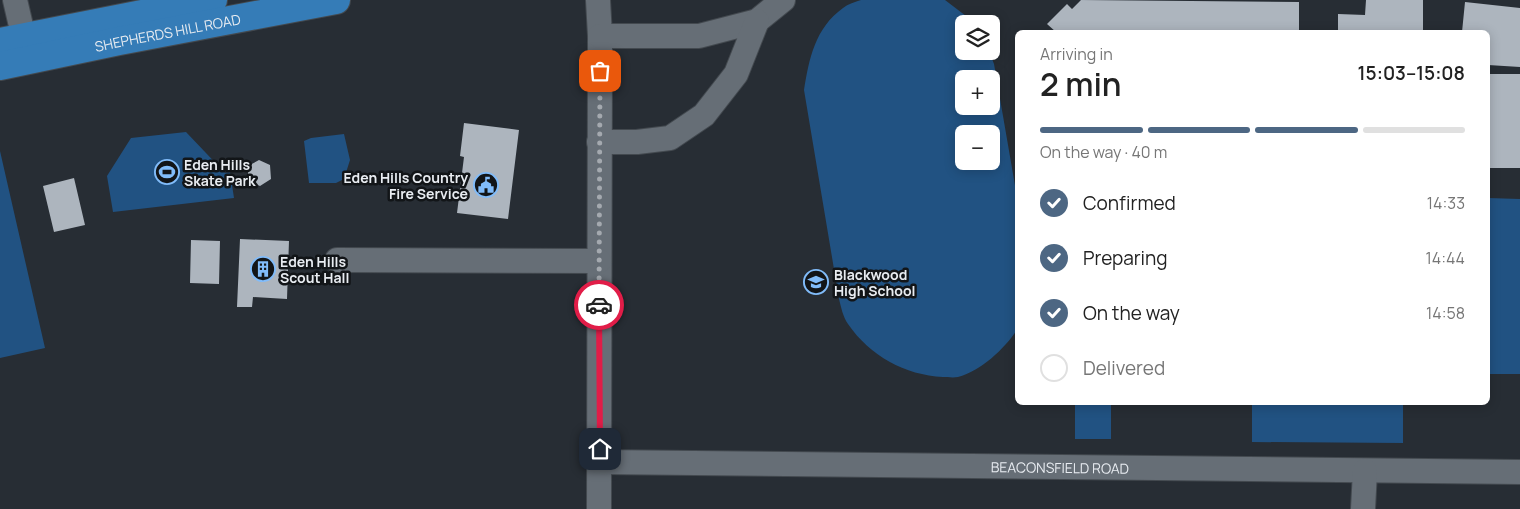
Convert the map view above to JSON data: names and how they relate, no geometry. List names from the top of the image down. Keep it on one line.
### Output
{"streets":{"main road":["SHEPHERDS HILL ROAD"],"street":["BEACONSFIELD ROAD"]},"places":{"sports":["Eden Hills Skate Park"],"public building":["Eden Hills Country Fire Service"],"building":["Eden Hills Scout Hall"],"school or university":["Blackwood High School"]},"page":{"map_buttons":["+","−"],"heading":["2 min","Arriving in","15:03–15:08"],"bar":"On the way · 40 m","list":[["Confirmed","14:33"],["Preparing","14:44"],["On the way","14:58"],"Delivered"]}}
